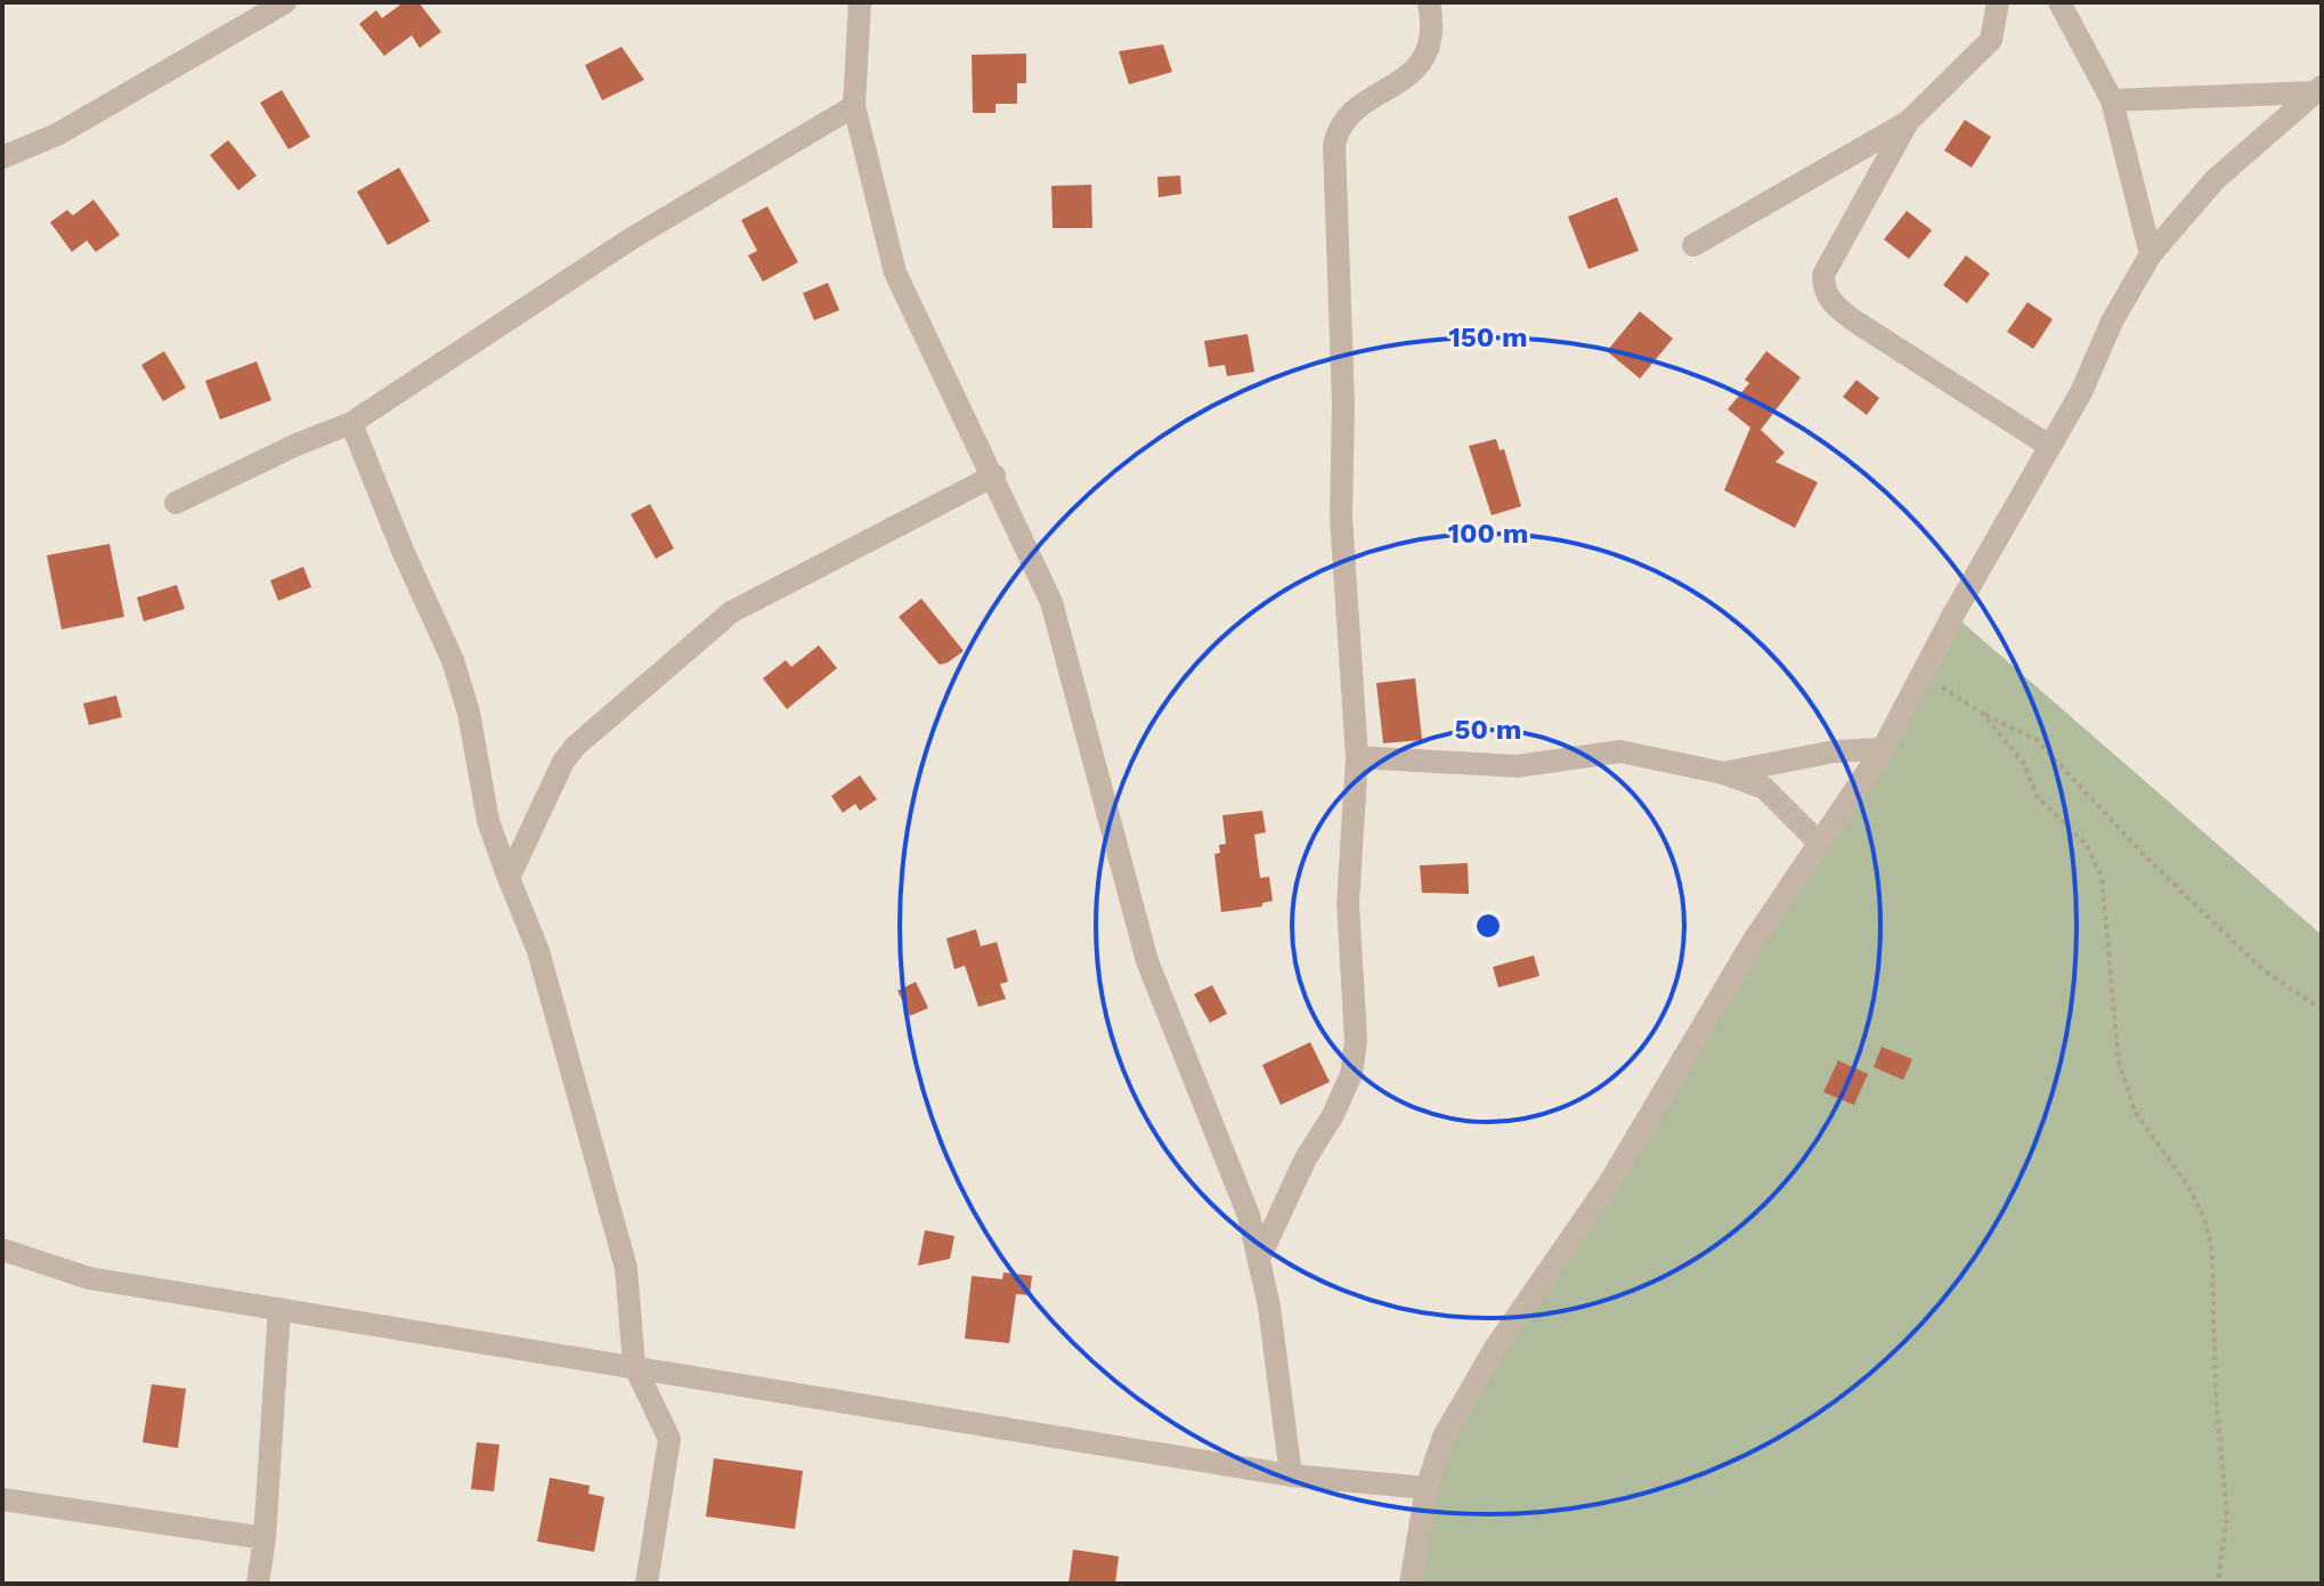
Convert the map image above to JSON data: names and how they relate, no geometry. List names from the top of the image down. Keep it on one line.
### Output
{"rings":["150 m","100 m","50 m"]}
